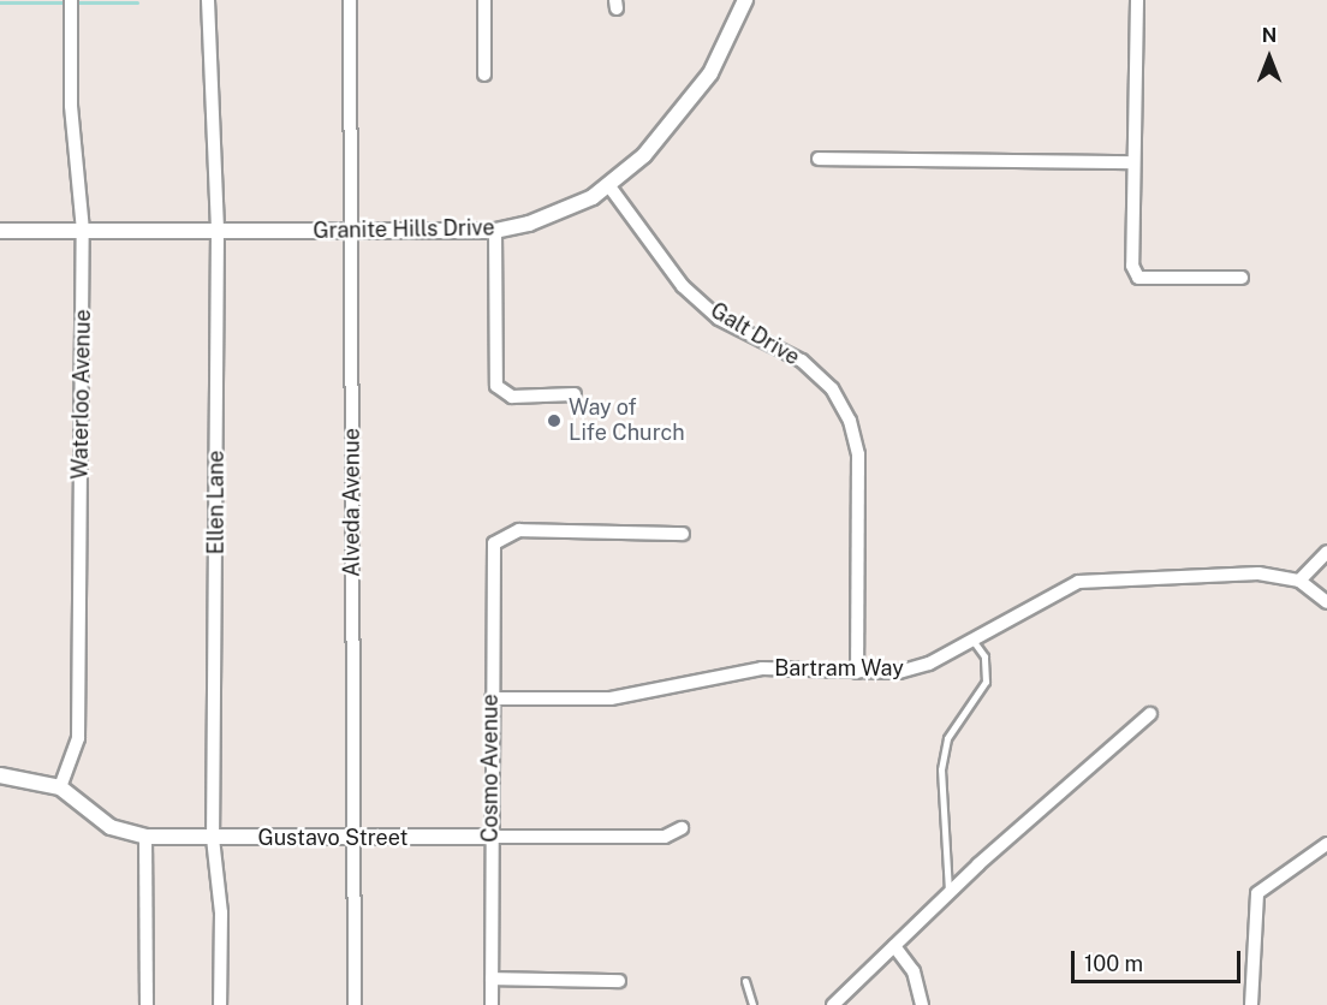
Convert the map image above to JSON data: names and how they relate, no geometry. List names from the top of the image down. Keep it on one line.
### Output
{"streets":{"street":["Granite Hills Drive","Galt Drive","Waterloo Avenue","Ellen Lane","Alveda Avenue","Bartram Way","Cosmo Avenue","Gustavo Street"]},"crossings":[["Granite Hills Drive","Galt Drive"],["Granite Hills Drive","Waterloo Avenue"],["Granite Hills Drive","Ellen Lane"],["Granite Hills Drive","Alveda Avenue"],["Galt Drive","Bartram Way"],["Waterloo Avenue","Gustavo Street"],["Ellen Lane","Gustavo Street"],["Alveda Avenue","Gustavo Street"],["Bartram Way","Cosmo Avenue"],["Cosmo Avenue","Gustavo Street"]],"places":["Way of Life Church"],"scale_bar":"100 m","north":"top"}
